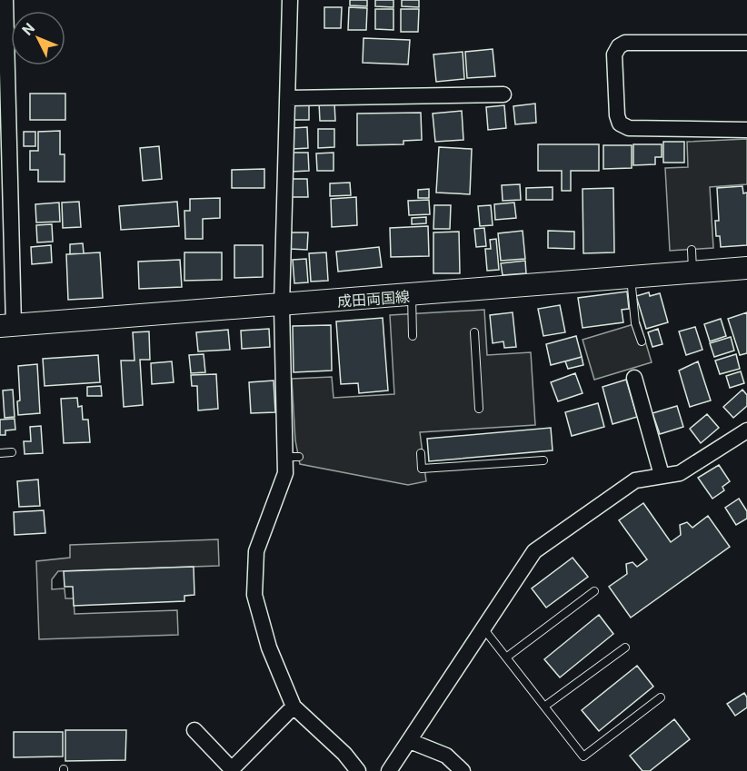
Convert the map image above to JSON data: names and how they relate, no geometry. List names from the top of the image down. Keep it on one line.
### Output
{"streets":{"main road":["成田両国線"]},"north":"top left"}
